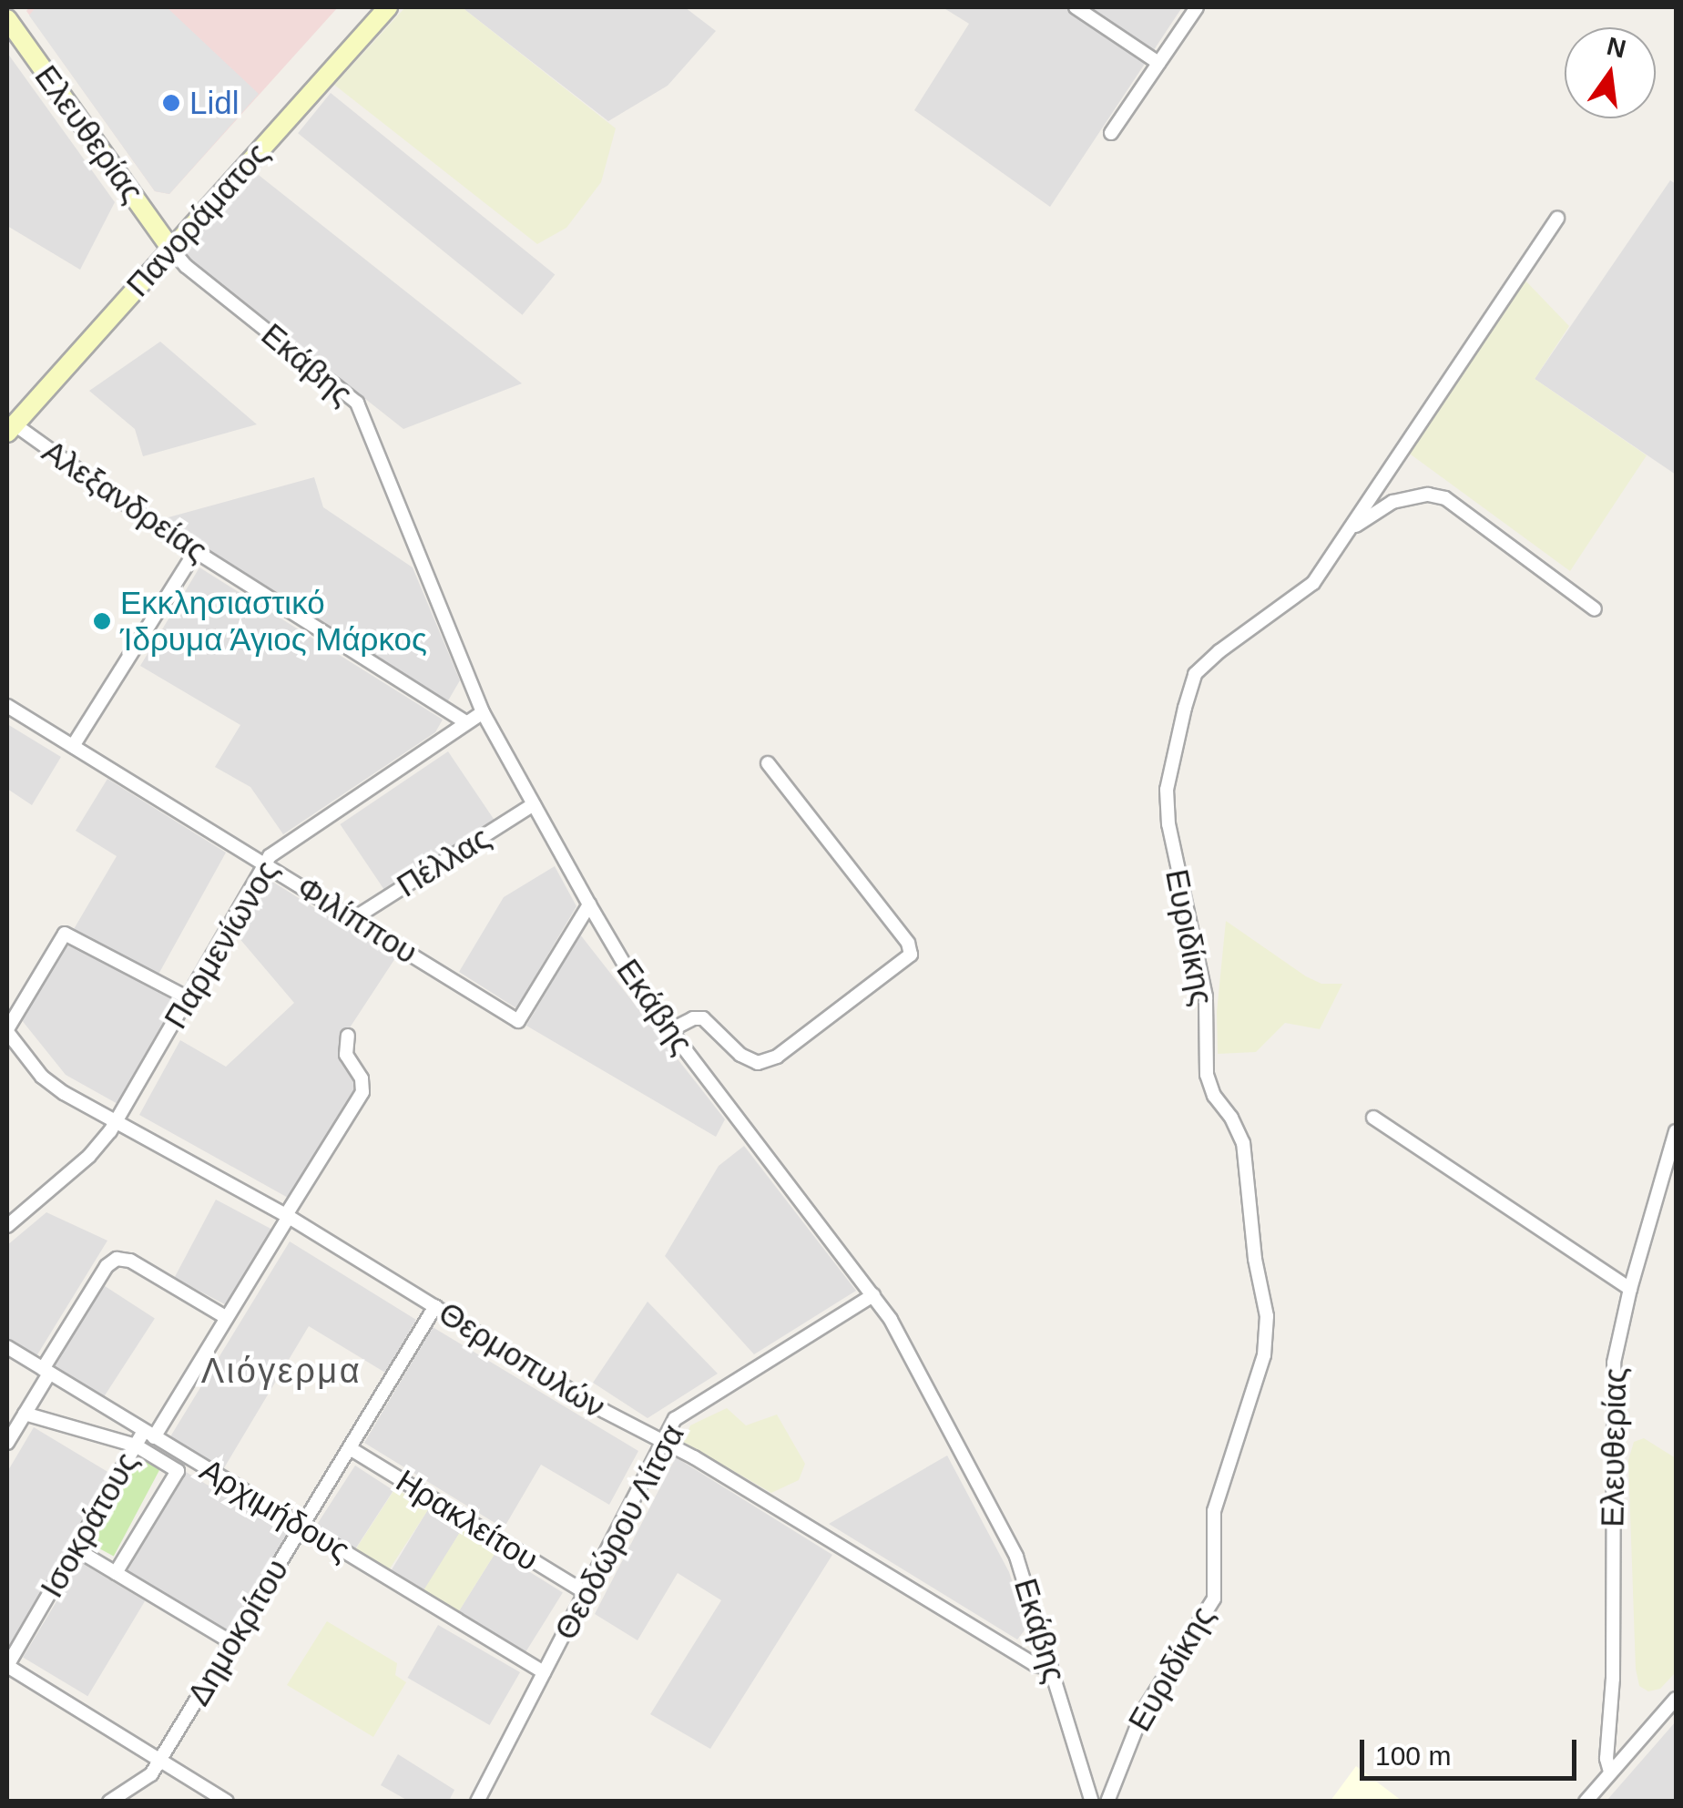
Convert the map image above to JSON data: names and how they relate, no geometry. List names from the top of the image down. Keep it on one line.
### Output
{"streets":{"main road":["Ελευθερίας","Πανοράματος"],"street":["Εκάβης","Αλεξανδρείας","Πέλλας","Φιλίππου","Ευριδίκης","Παρμενίωνος","Θερμοπυλών","Αρχιμήδους","Ηρακλείτου","Ισοκράτους","Θεοδώρου Λίτσα","Δημοκρίτου"]},"crossings":[["Ελευθερίας","Πανοράματος"],["Ελευθερίας","Εκάβης"],["Πανοράματος","Εκάβης"],["Πανοράματος","Αλεξανδρείας"],["Εκάβης","Πέλλας"],["Εκάβης","Φιλίππου"],["Εκάβης","Παρμενίωνος"],["Εκάβης","Θερμοπυλών"],["Εκάβης","Θεοδώρου Λίτσα"],["Αλεξανδρείας","Παρμενίωνος"],["Πέλλας","Φιλίππου"],["Φιλίππου","Παρμενίωνος"],["Παρμενίωνος","Θερμοπυλών"],["Θερμοπυλών","Ισοκράτους"],["Θερμοπυλών","Θεοδώρου Λίτσα"],["Θερμοπυλών","Δημοκρίτου"],["Αρχιμήδους","Ισοκράτους"],["Αρχιμήδους","Θεοδώρου Λίτσα"],["Αρχιμήδους","Δημοκρίτου"],["Ηρακλείτου","Θεοδώρου Λίτσα"],["Ηρακλείτου","Δημοκρίτου"]],"districts":["Λιόγερμα"],"places":["Lidl","Εκκλησιαστικό Ίδρυμα Άγιος Μάρκος"],"scale_bar":"100 m","north":"top"}
